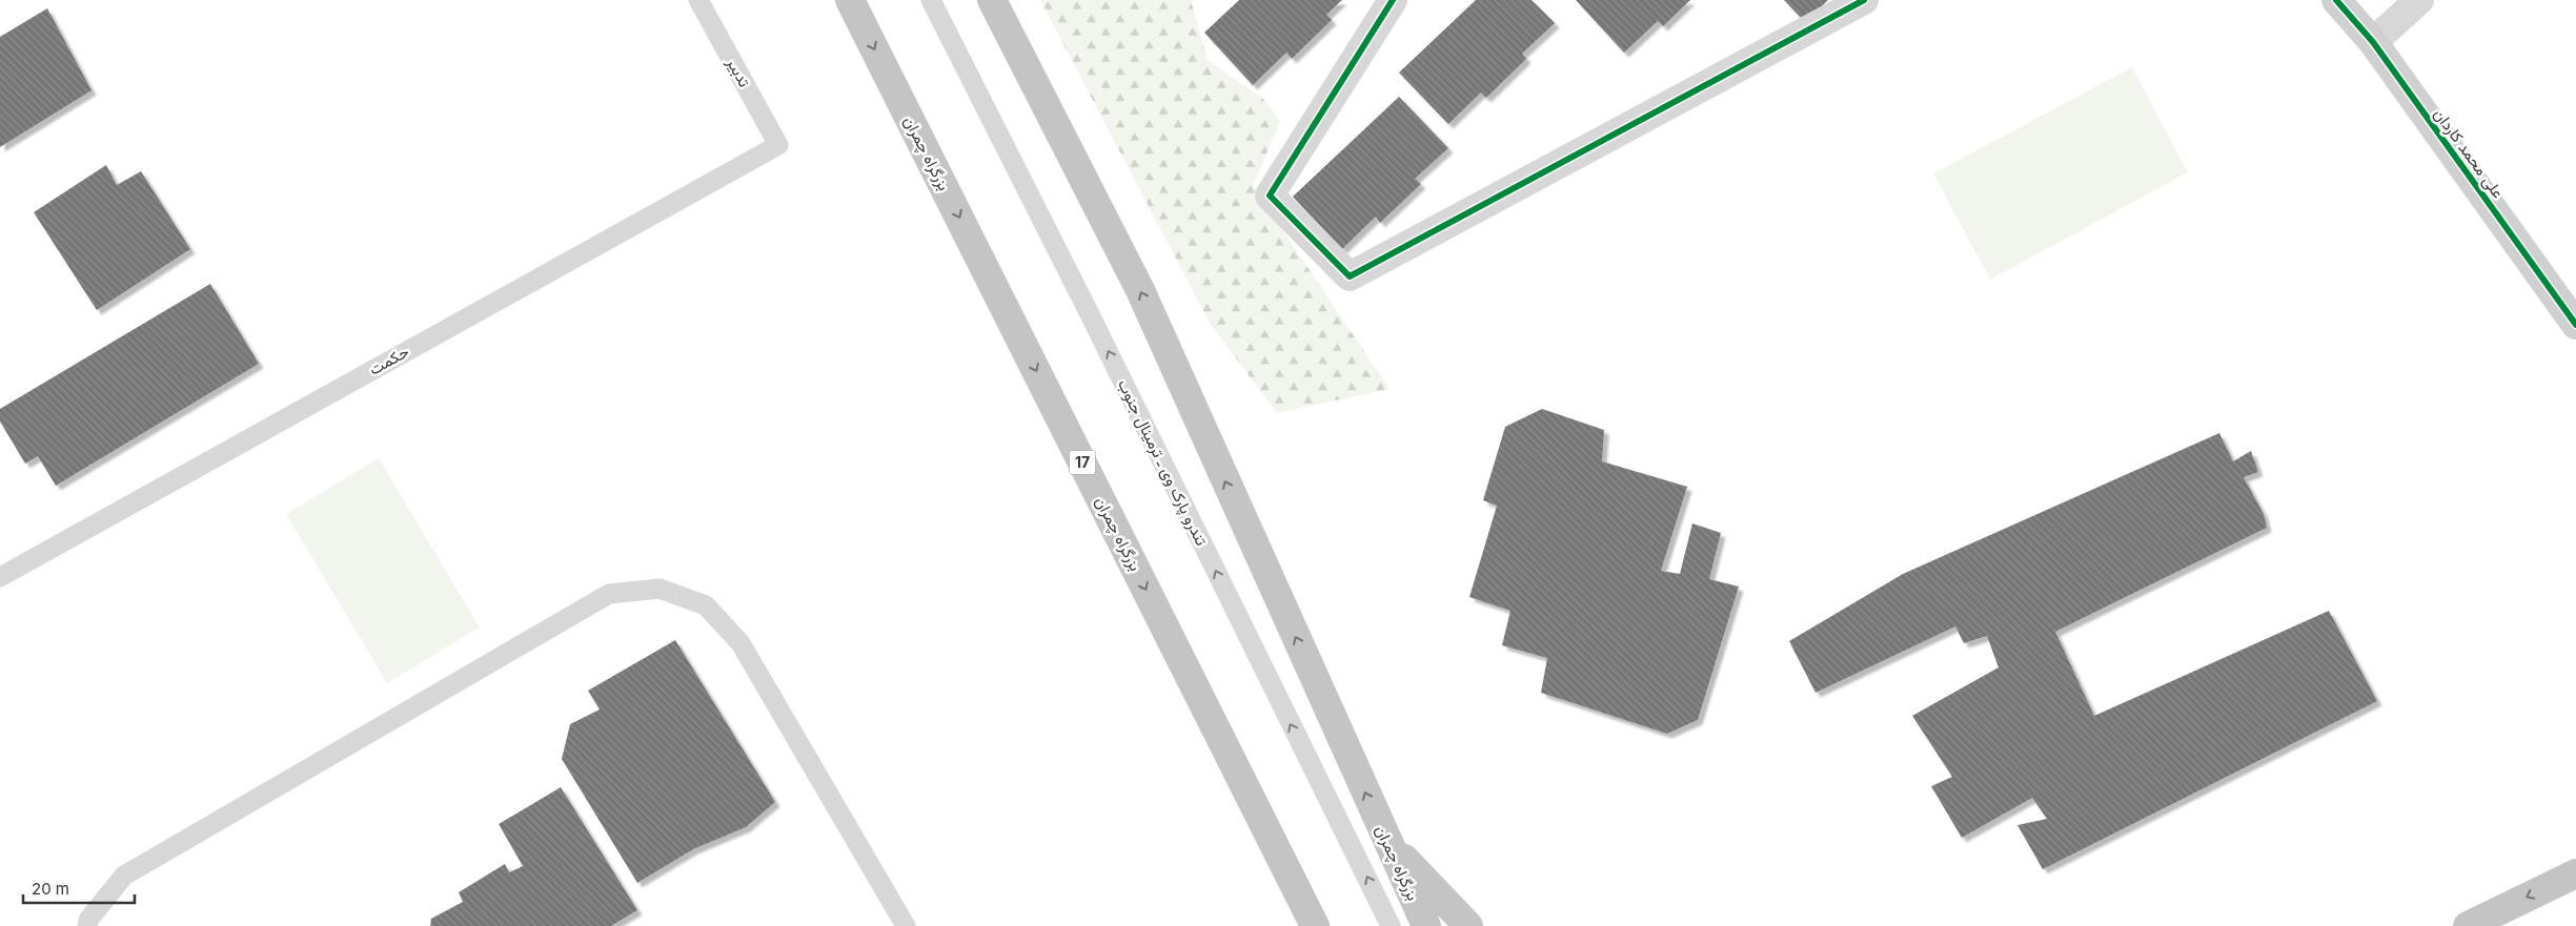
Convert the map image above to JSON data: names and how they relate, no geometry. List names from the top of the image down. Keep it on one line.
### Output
{"streets":{"highway":["بزرگراه چمران","17"],"street":["علی محمد کاردان"],"lane":["تدبیر","حکمت","تندرو پارک وی ـ ترمینال جنوب"]},"crossings":[["تدبیر","حکمت"]],"one_way":["تندرو پارک وی ـ ترمینال جنوب"],"scale_bar":"20 m"}
